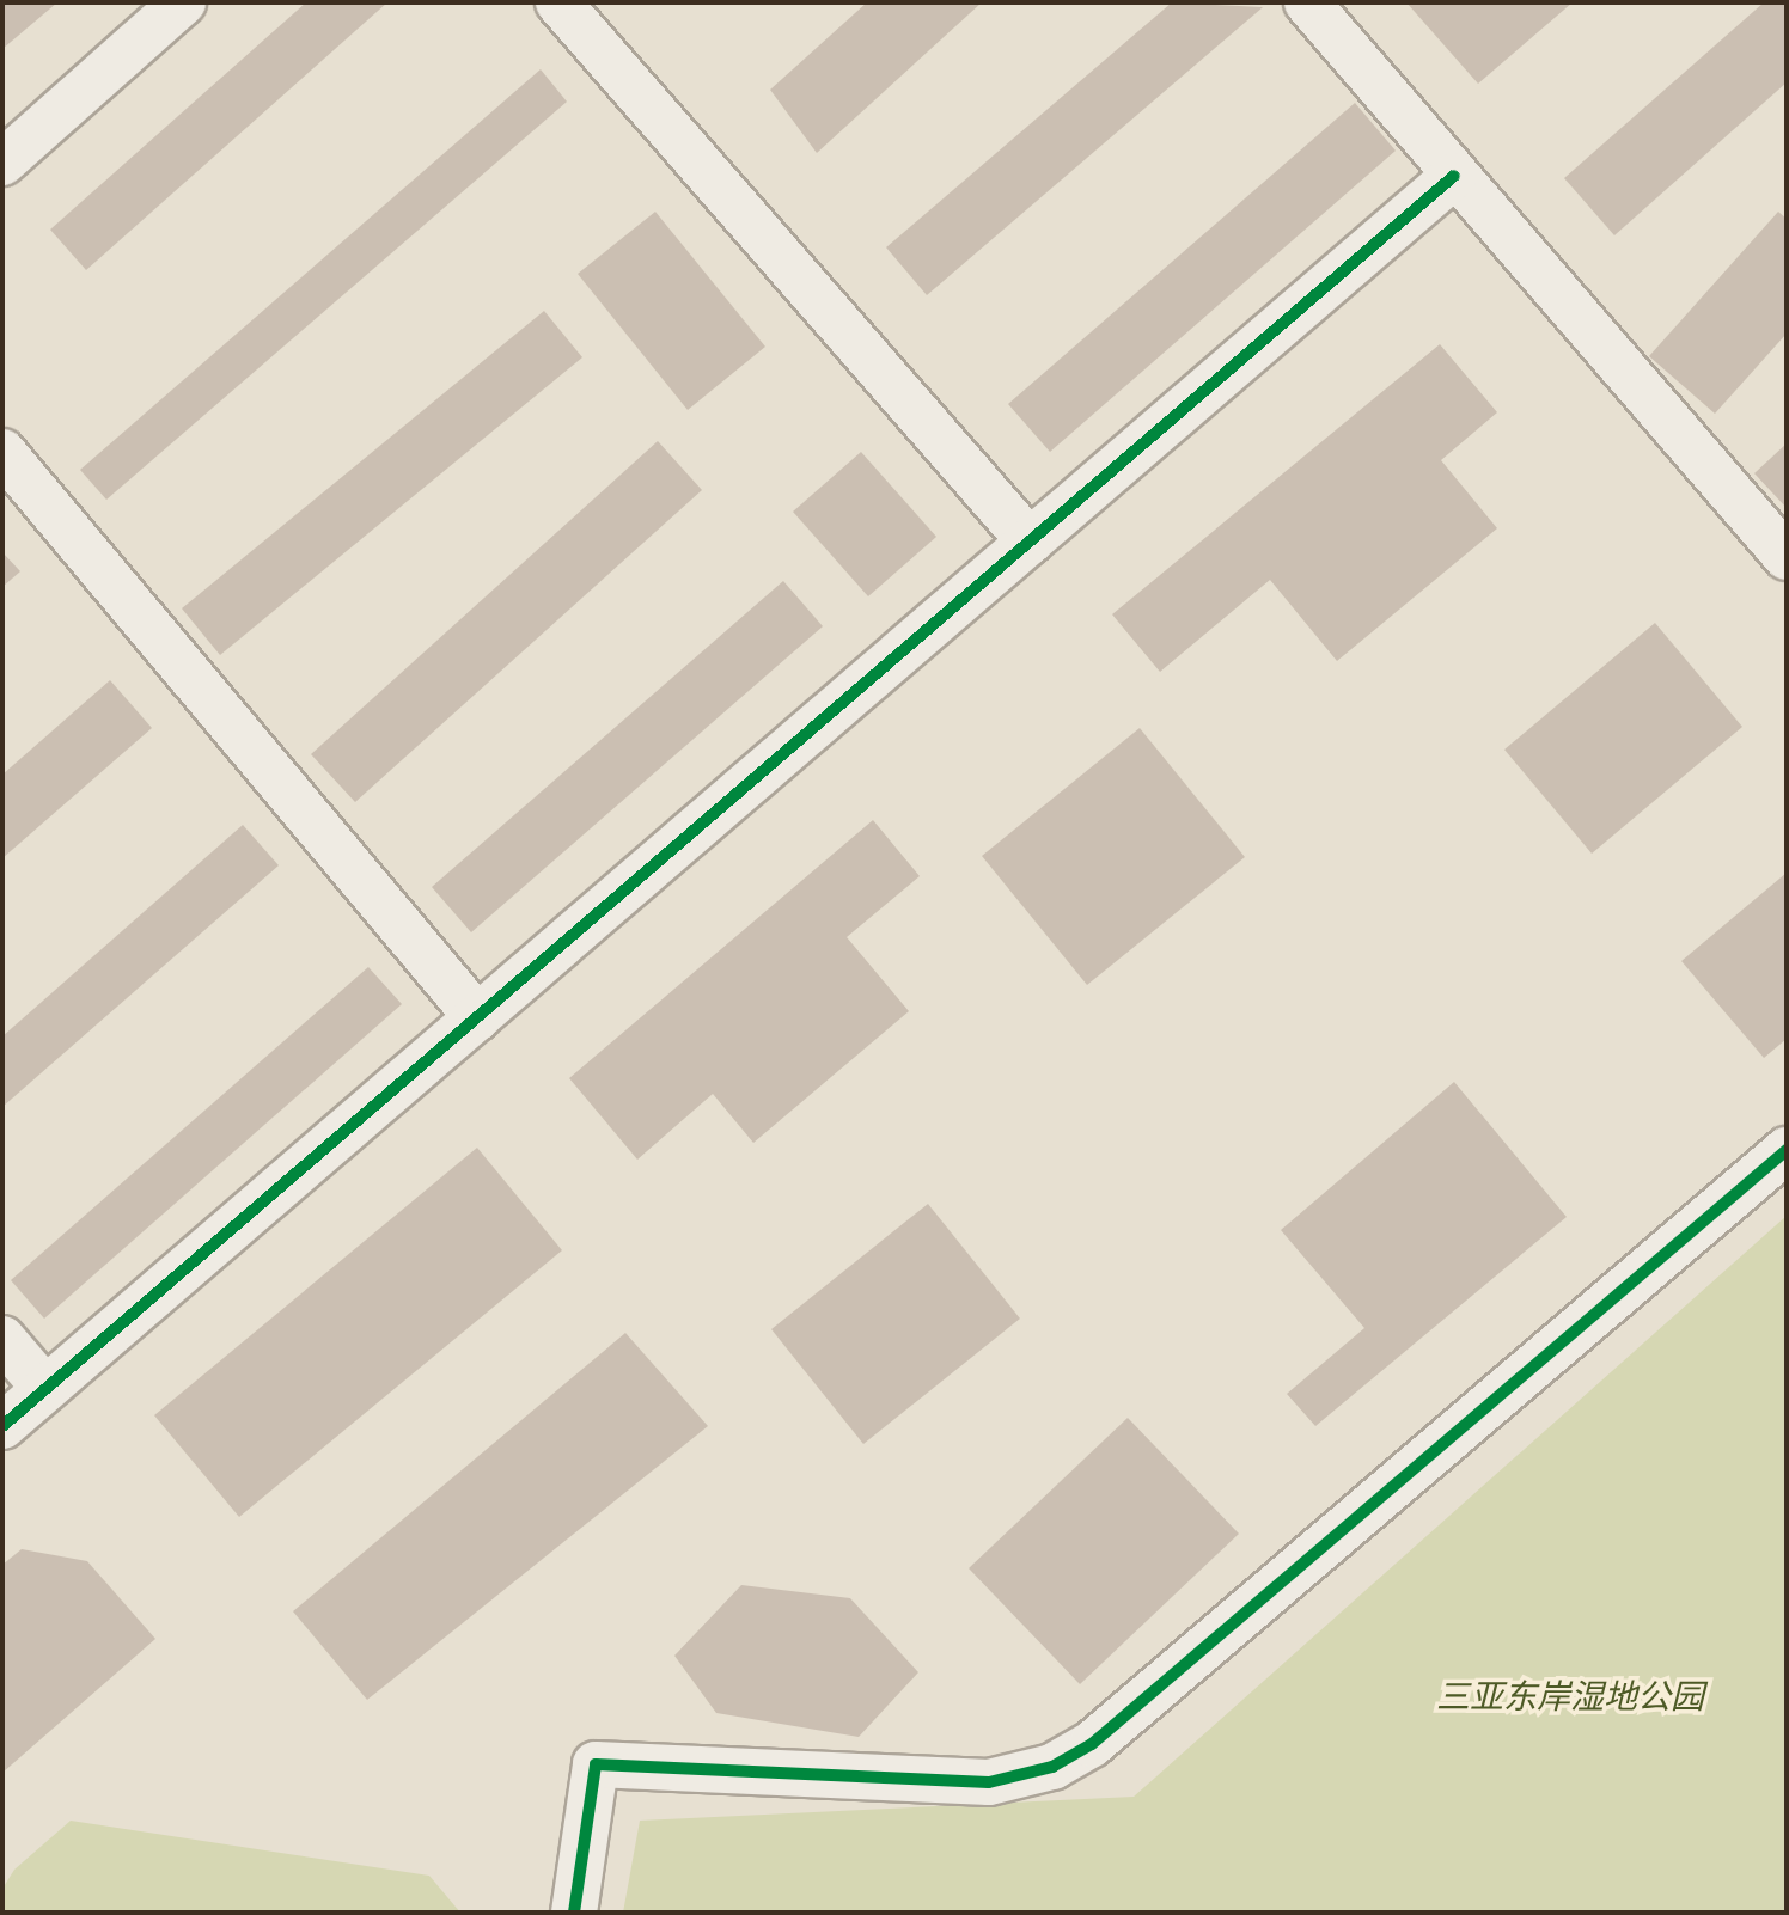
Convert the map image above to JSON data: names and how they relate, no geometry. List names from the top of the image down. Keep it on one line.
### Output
{"parks":["三亚东岸湿地公园"]}
